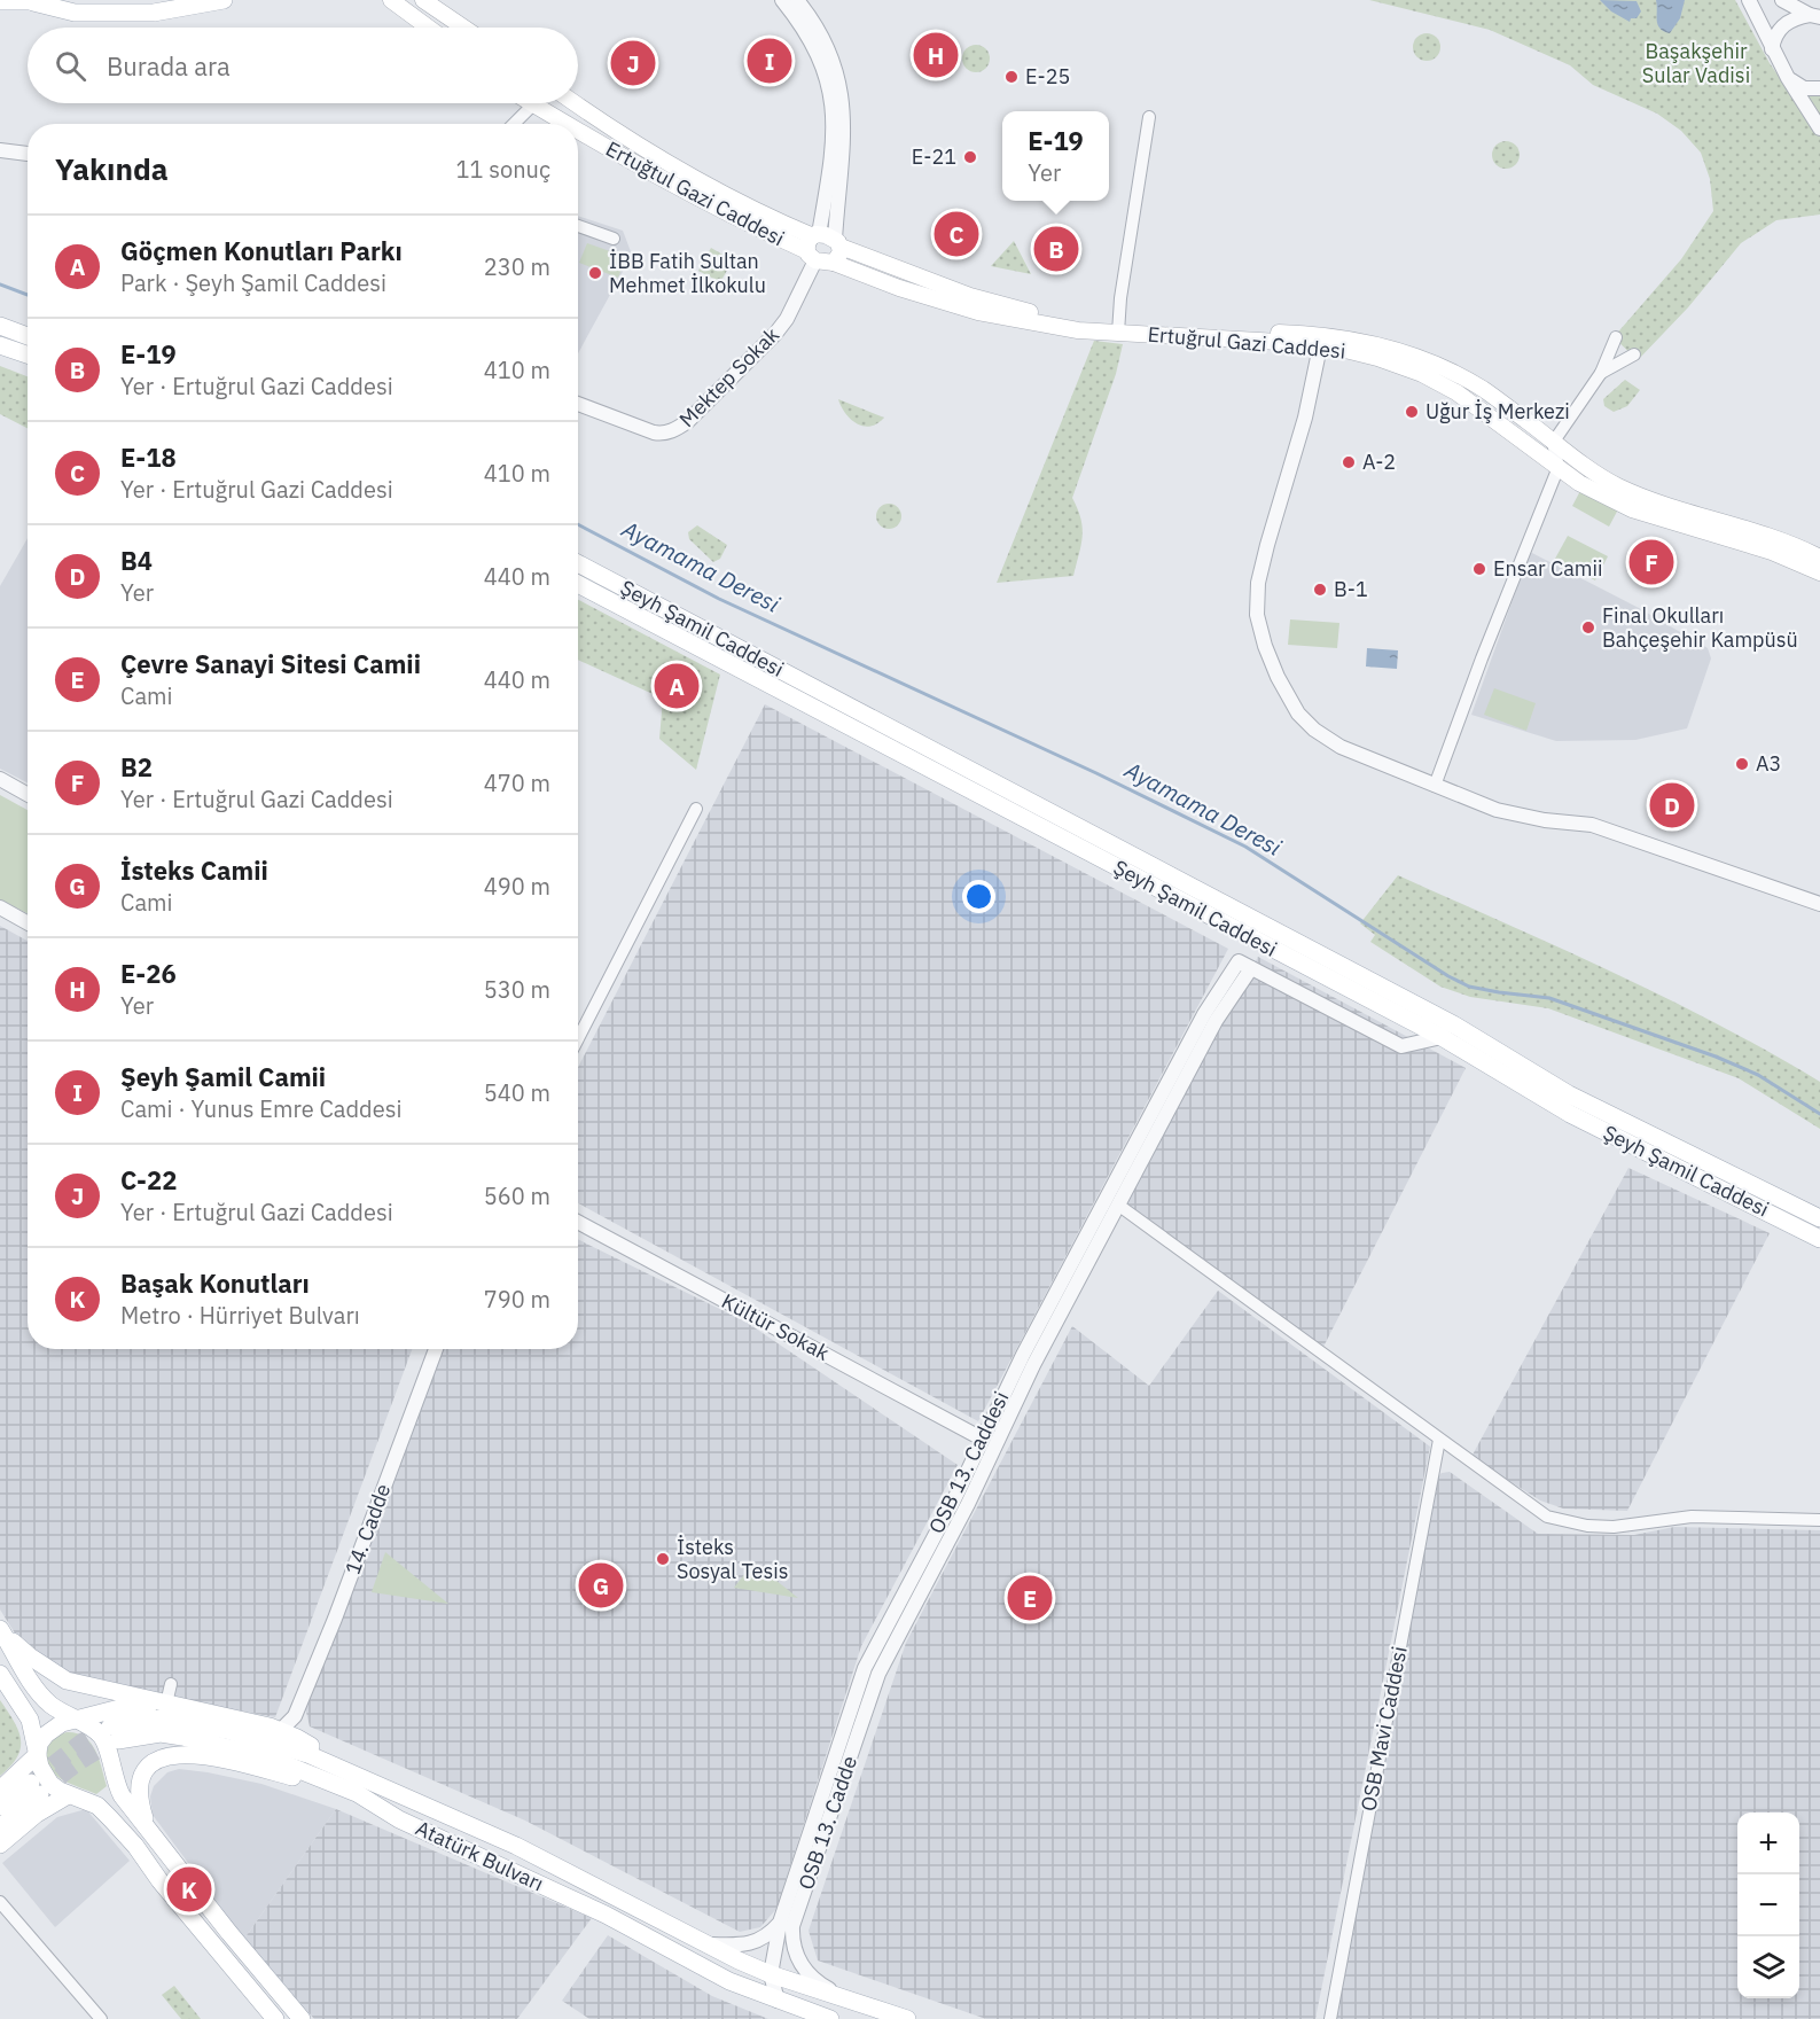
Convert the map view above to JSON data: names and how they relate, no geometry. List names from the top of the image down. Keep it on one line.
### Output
{"streets":{"main road":["Ertuğtul Gazi Caddesi","Ertuğrul Gazi Caddesi","Şeyh Şamil Caddesi","Atatürk Bulvarı"],"street":["Mektep Sokak","Kültür Sokak","OSB 13. Caddesi","14. Cadde","OSB Mavi Caddesi","OSB 13. Cadde"]},"crossings":[["Ertuğtul Gazi Caddesi","Ertuğrul Gazi Caddesi"],["Ertuğtul Gazi Caddesi","Mektep Sokak"],["Kültür Sokak","OSB 13. Caddesi"],["OSB 13. Caddesi","OSB 13. Cadde"]],"water":["Ayamama Deresi"],"parks":["Başakşehir Sular Vadisi"],"places":["E-25","E-21","İBB Fatih Sultan Mehmet İlkokulu","Uğur İş Merkezi","A-2","Ensar Camii","B-1","Final Okulları Bahçeşehir Kampüsü","A3","İsteks Sosyal Tesis"],"page":{"search":"Burada ara","pins":["H","I","J","C","B","F","A","D","G","E","K"],"popup":["E-19","Yer"],"heading":["Yakında","11 sonuç"],"list":[{"mark":"A","name":"Göçmen Konutları Parkı","note":"Park · Şeyh Şamil Caddesi","value":"230 m"},{"mark":"B","name":"E-19","note":"Yer · Ertuğrul Gazi Caddesi","value":"410 m"},{"mark":"C","name":"E-18","note":"Yer · Ertuğrul Gazi Caddesi","value":"410 m"},{"mark":"D","name":"B4","note":"Yer","value":"440 m"},{"mark":"E","name":"Çevre Sanayi Sitesi Camii","note":"Cami","value":"440 m"},{"mark":"F","name":"B2","note":"Yer · Ertuğrul Gazi Caddesi","value":"470 m"},{"mark":"G","name":"İsteks Camii","note":"Cami","value":"490 m"},{"mark":"H","name":"E-26","note":"Yer","value":"530 m"},{"mark":"I","name":"Şeyh Şamil Camii","note":"Cami · Yunus Emre Caddesi","value":"540 m"},{"mark":"J","name":"C-22","note":"Yer · Ertuğrul Gazi Caddesi","value":"560 m"},{"mark":"K","name":"Başak Konutları","note":"Metro · Hürriyet Bulvarı","value":"790 m"}],"map_buttons":["+","−"]}}
